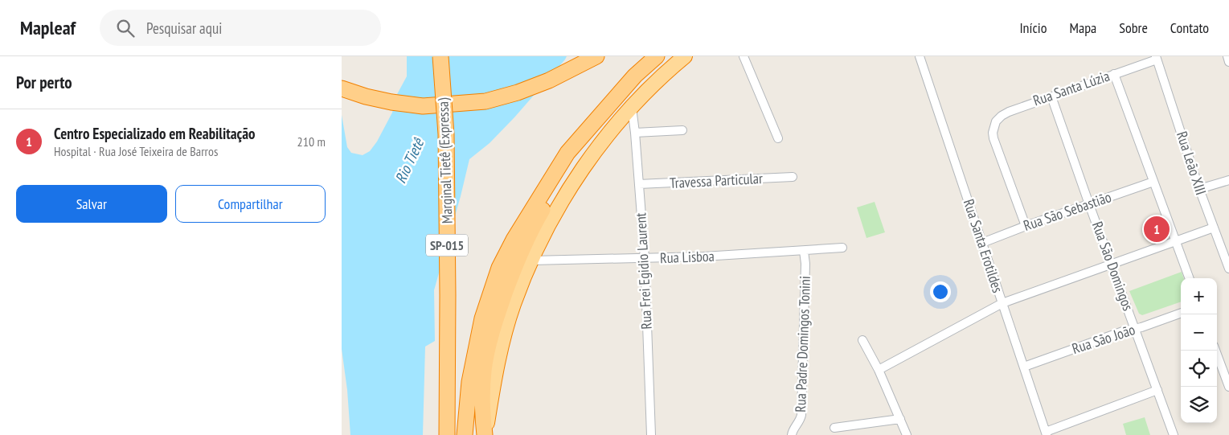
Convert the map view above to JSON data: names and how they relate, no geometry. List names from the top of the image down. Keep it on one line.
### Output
{"streets":{"highway":["Marginal Tietê (Expressa)","SP-015"],"street":["Rua Santa Lúzia","Rua Leão XIII","Travessa Particular","Rua São Sebastião","Rua Santa Erotildes","Rua Lisboa","Rua São Domingos","Rua Frei Egidio Laurent","Rua São João","Rua Padre Domingos Tonini"]},"crossings":[["Rua Santa Lúzia","Rua Leão XIII"],["Rua Santa Lúzia","Rua São Sebastião"],["Rua Santa Lúzia","Rua São Domingos"],["Travessa Particular","Rua Frei Egidio Laurent"],["Rua São Sebastião","Rua Santa Erotildes"],["Rua São Sebastião","Rua São Domingos"],["Rua Santa Erotildes","Rua São João"],["Rua Lisboa","Rua Frei Egidio Laurent"],["Rua Lisboa","Rua Padre Domingos Tonini"],["Rua São Domingos","Rua São João"]],"water":["Rio Tietê"],"page":{"header":"Mapleaf","search":"Pesquisar aqui","nav":["Início","Mapa","Sobre","Contato"],"heading":"Por perto","list":[{"mark":"1","name":"Centro Especializado em Reabilitação","note":"Hospital · Rua José Teixeira de Barros","value":"210 m"}],"buttons":["Salvar","Compartilhar"],"pins":"1","map_buttons":["+","−"]}}
